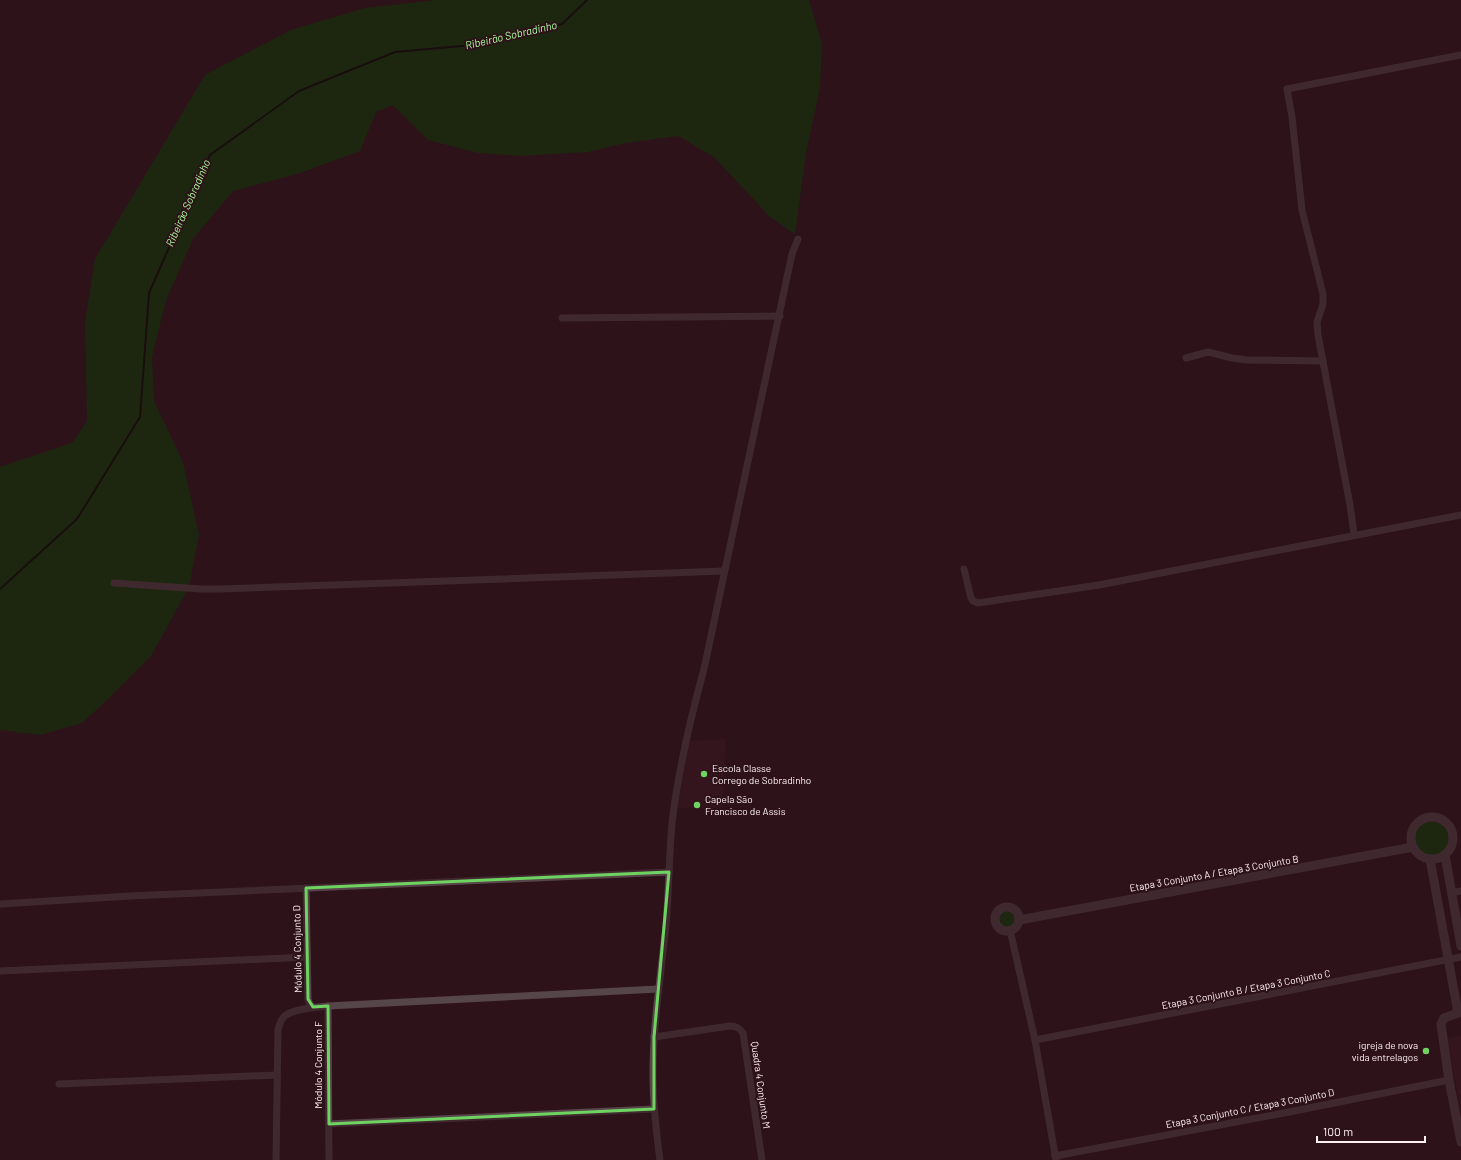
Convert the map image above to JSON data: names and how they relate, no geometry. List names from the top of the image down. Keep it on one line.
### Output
{"streets":{"street":["Etapa 3 Conjunto A / Etapa 3 Conjunto B","Módulo 4 Conjunto D","Etapa 3 Conjunto B / Etapa 3 Conjunto C","Módulo 4 Conjunto F","Quadra 4 Conjunto M","Etapa 3 Conjunto C / Etapa 3 Conjunto D"]},"water":["Ribeirão Sobradinho"],"places":["Escola Classe Corrego de Sobradinho","Capela São Francisco de Assis","igreja de nova vida entrelagos"],"scale_bar":"100 m"}
